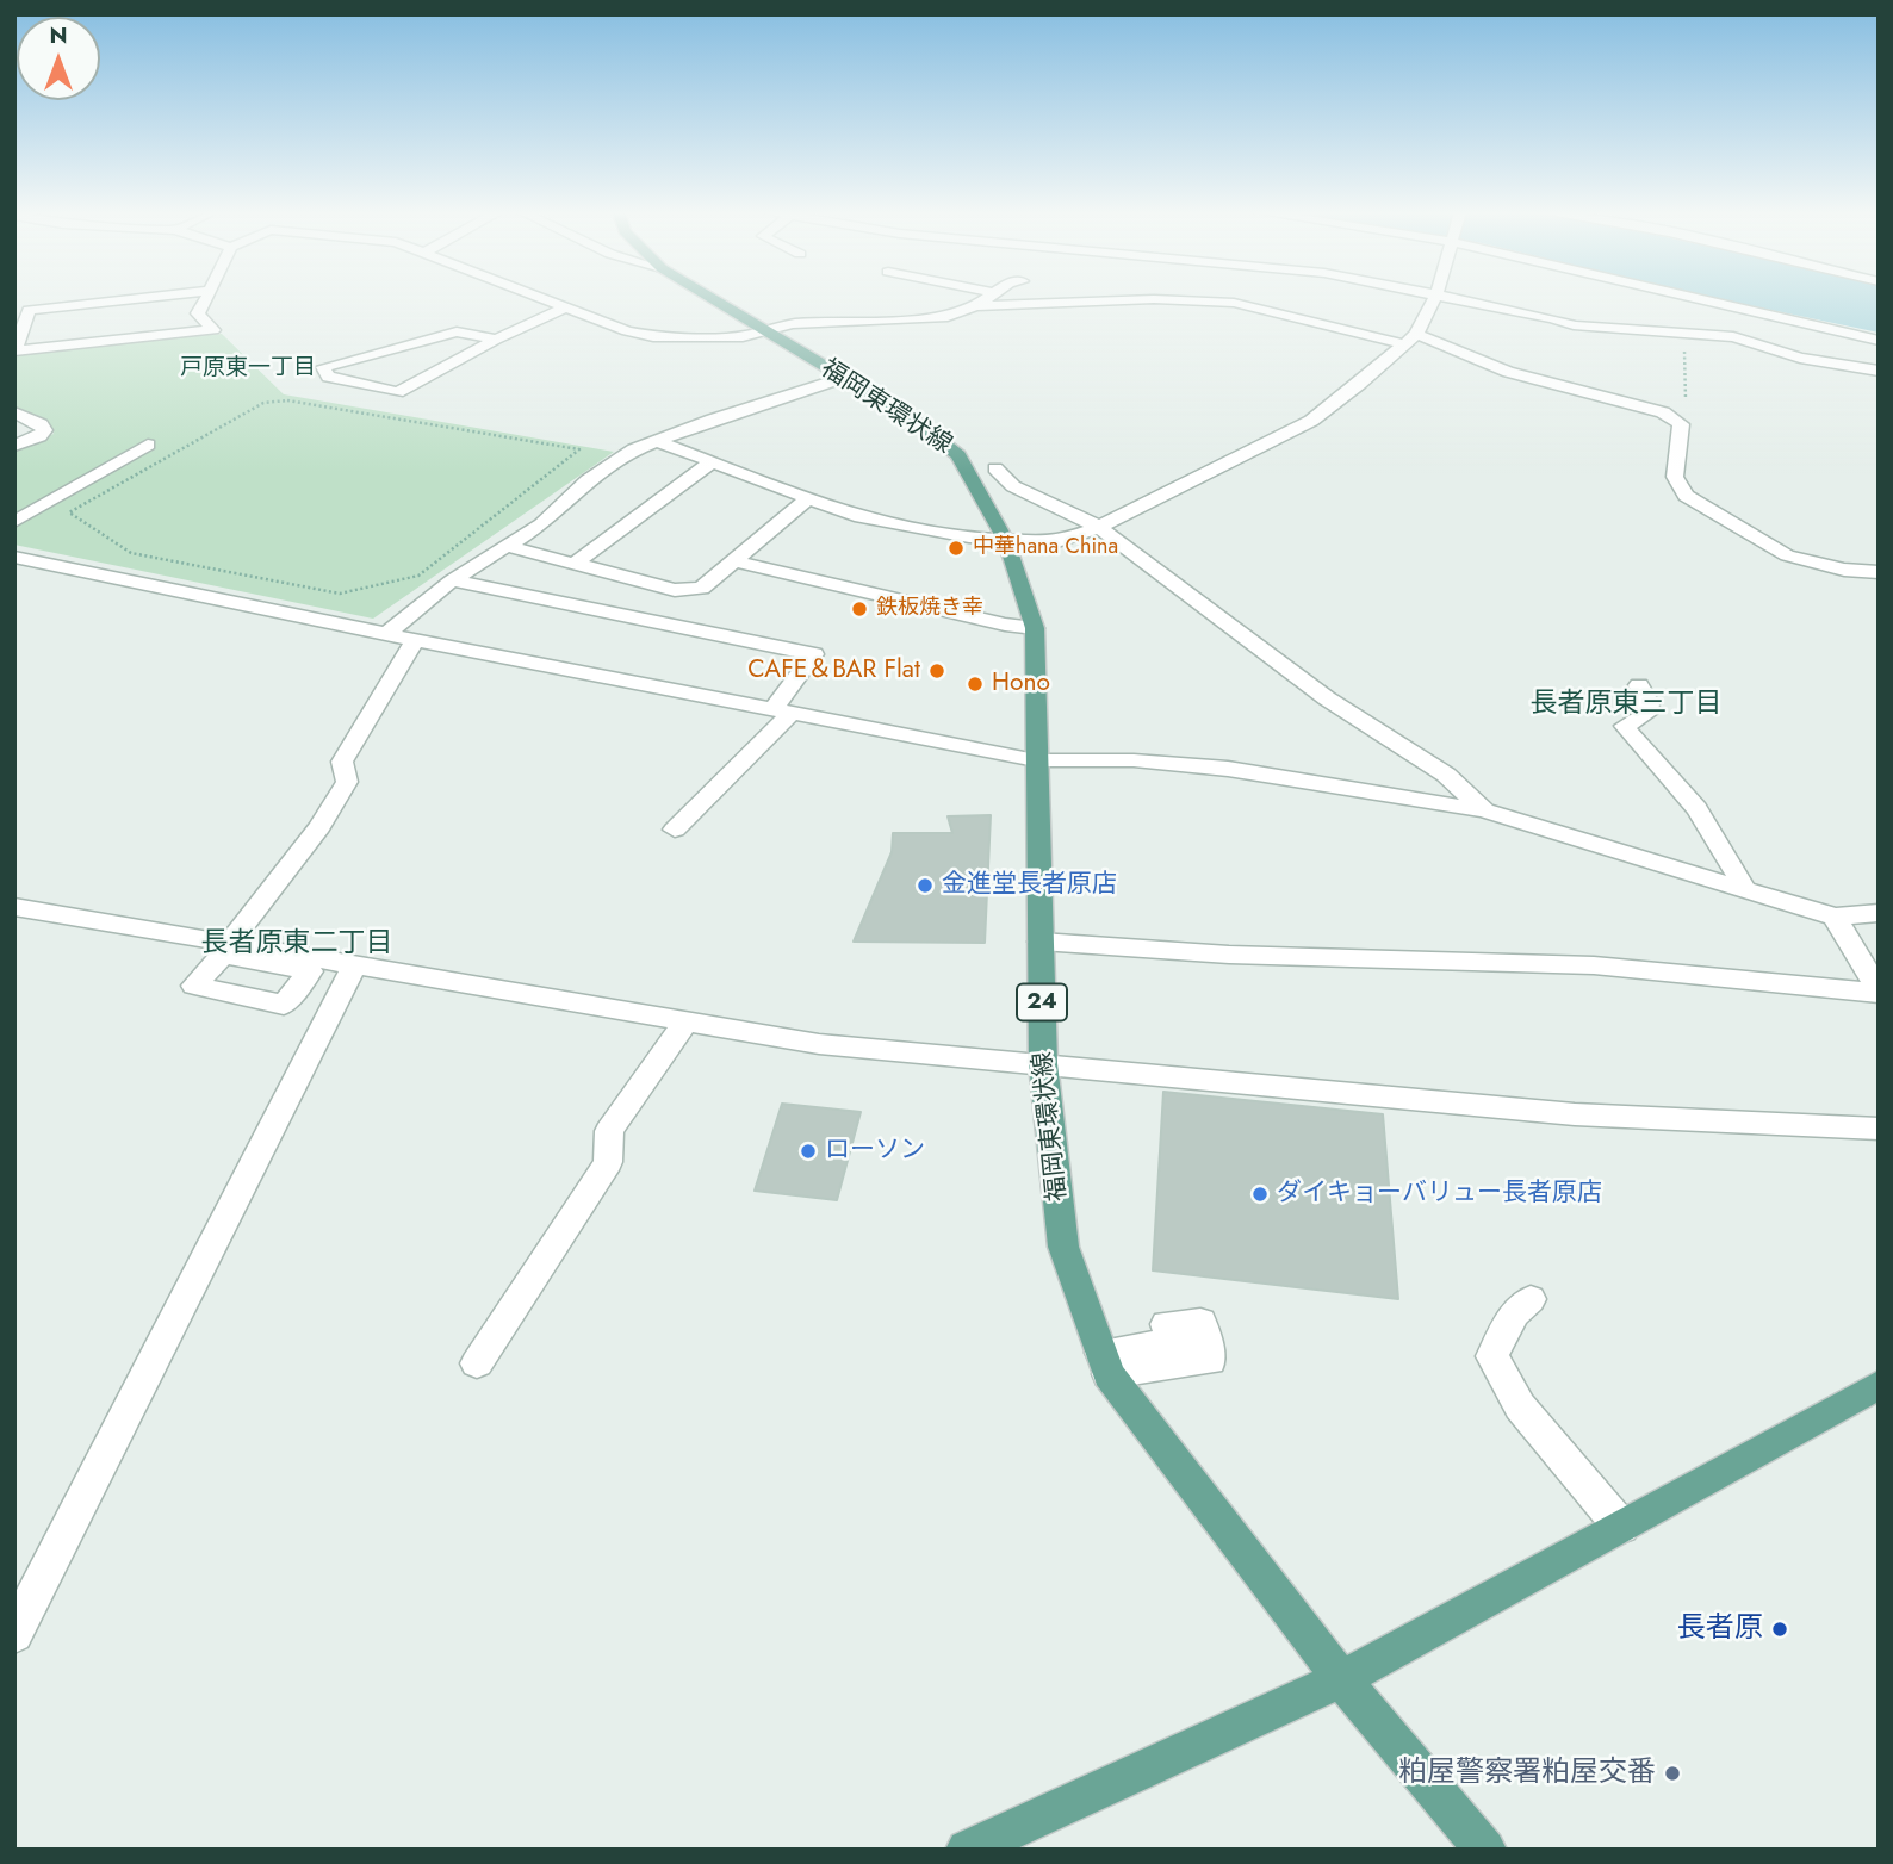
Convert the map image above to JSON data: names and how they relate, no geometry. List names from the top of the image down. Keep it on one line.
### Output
{"streets":{"main road":["福岡東環状線","24"]},"districts":["戸原東一丁目","長者原東三丁目","長者原東二丁目"],"places":["中華hana China","鉄板焼き幸","CAFE＆BAR Flat","Hono","金進堂長者原店","ローソン","ダイキョーバリュー長者原店","長者原","粕屋警察署粕屋交番"],"north":"top"}
